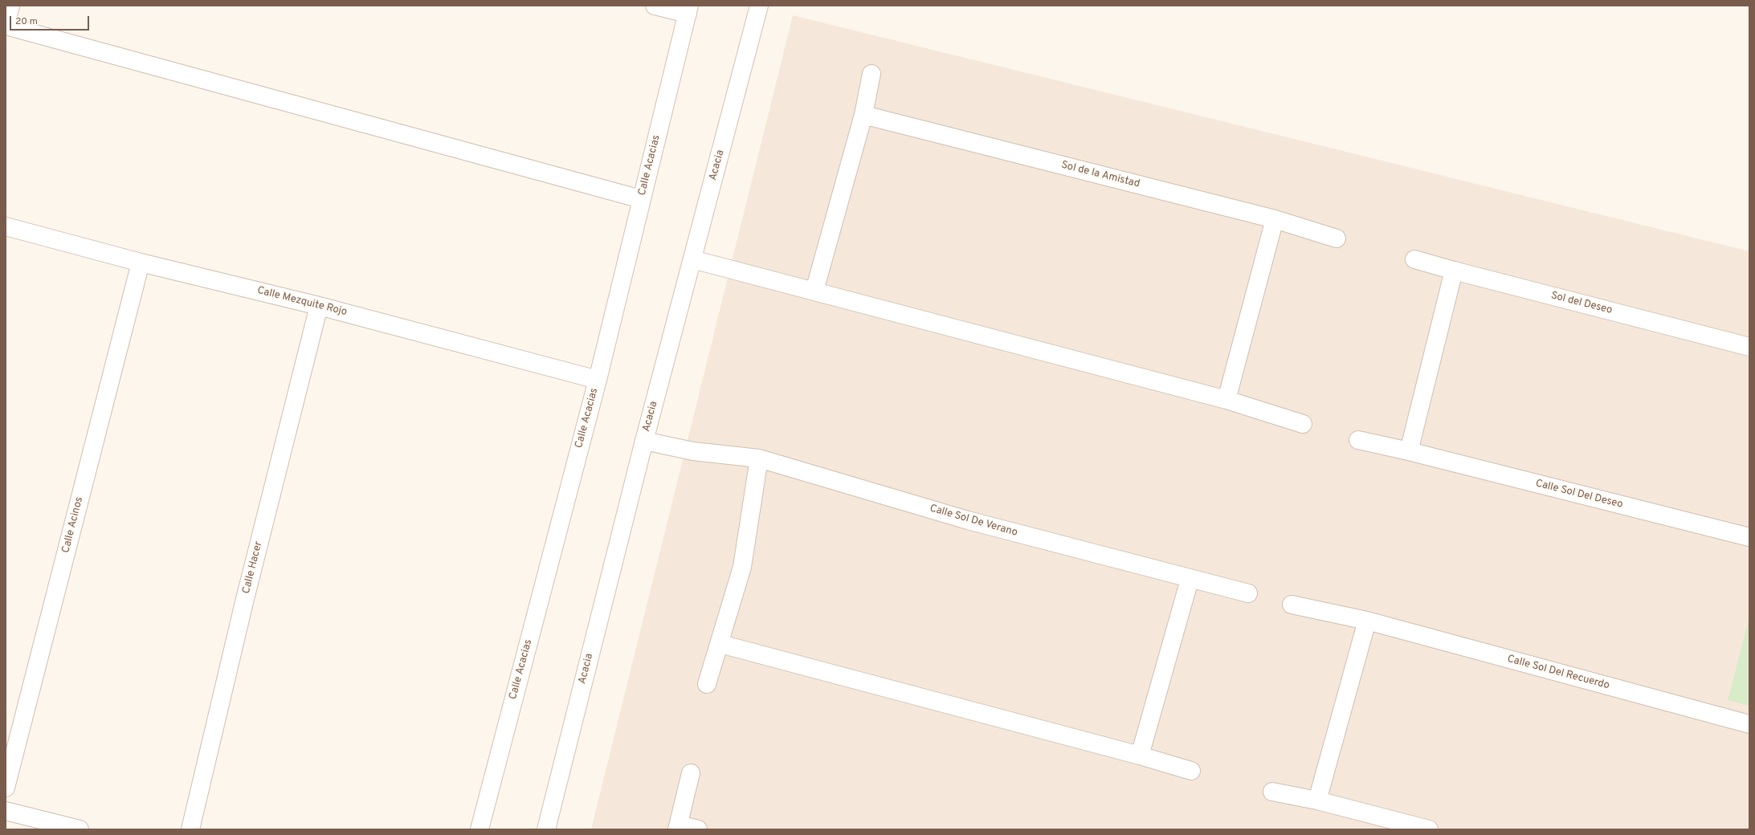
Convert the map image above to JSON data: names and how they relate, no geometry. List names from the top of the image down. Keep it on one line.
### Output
{"streets":{"street":["Calle Acacias","Acacia","Sol de la Amistad","Calle Mezquite Rojo","Sol del Deseo","Calle Sol Del Deseo","Calle Sol De Verano","Calle Acinos","Calle Hacer","Calle Sol Del Recuerdo"]},"crossings":[["Calle Acacias","Calle Mezquite Rojo"],["Acacia","Calle Sol De Verano"],["Calle Mezquite Rojo","Calle Acinos"],["Calle Mezquite Rojo","Calle Hacer"]],"scale_bar":"20 m"}
